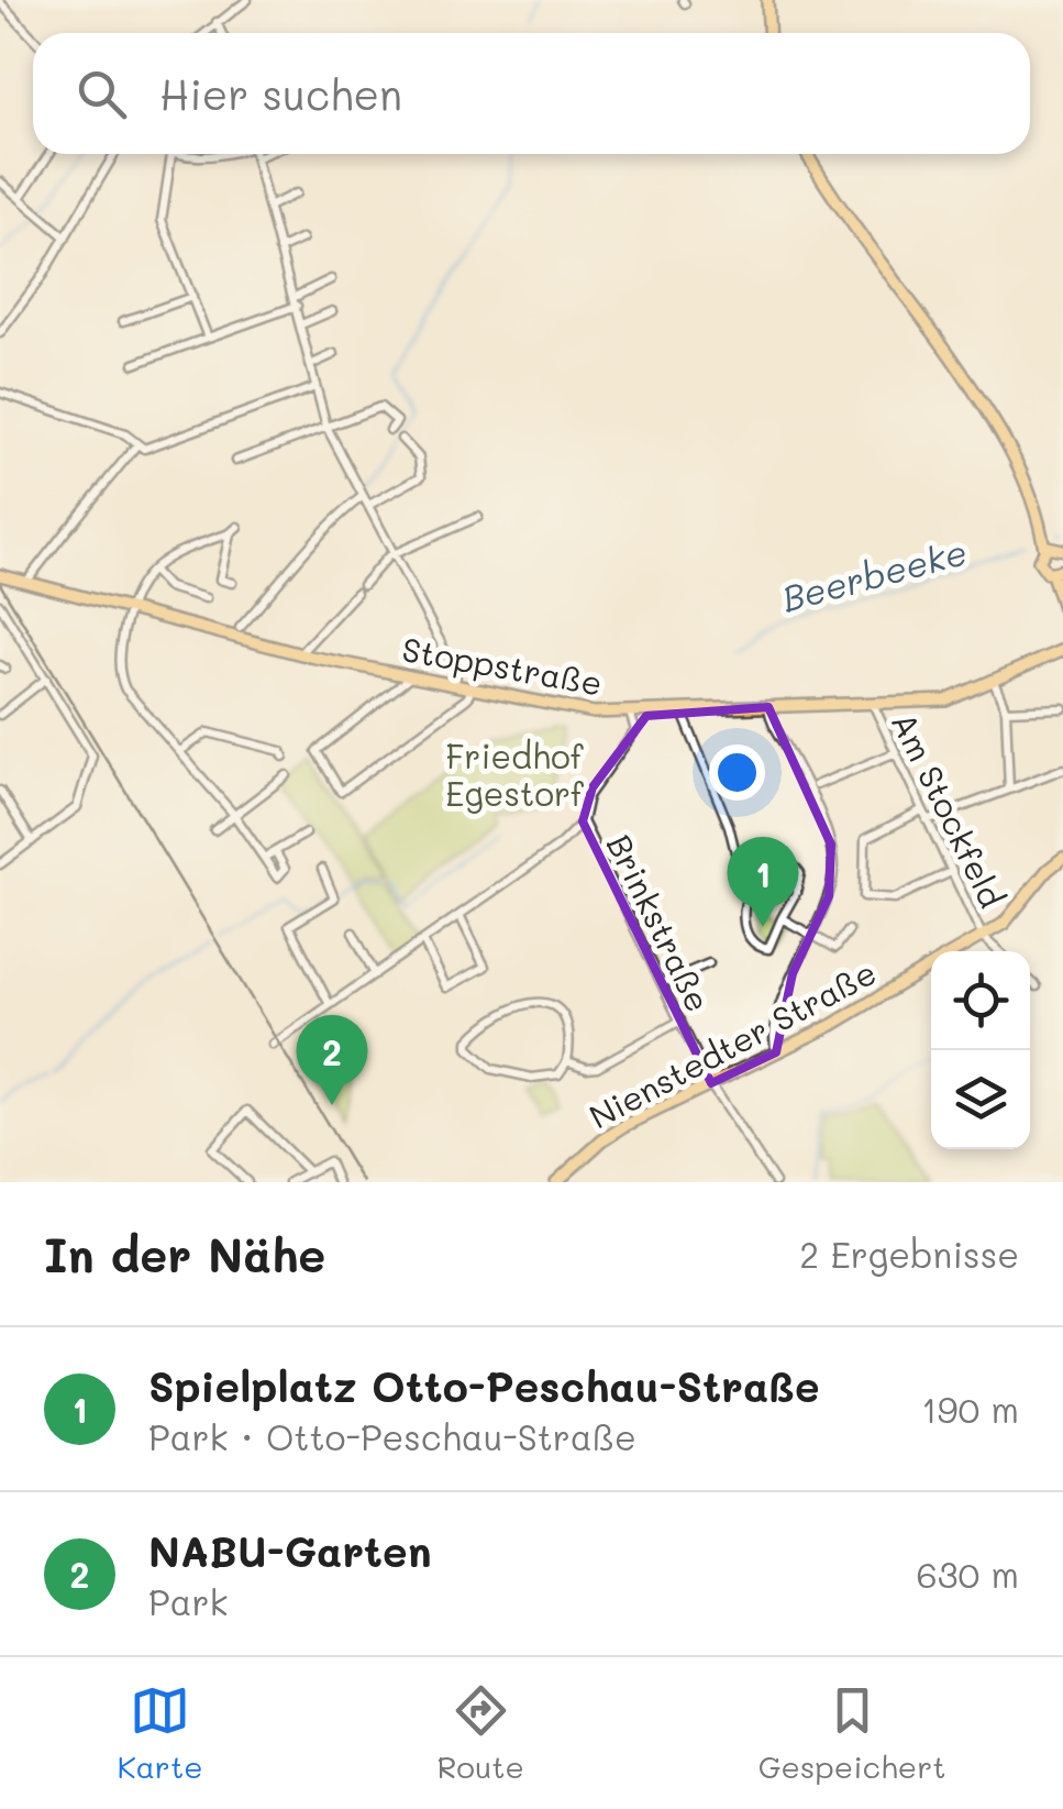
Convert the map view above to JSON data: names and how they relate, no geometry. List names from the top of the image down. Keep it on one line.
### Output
{"streets":{"main road":["Stoppstraße","Nienstedter Straße"],"street":["Am Stockfeld","Brinkstraße"]},"crossings":[["Stoppstraße","Am Stockfeld"],["Stoppstraße","Brinkstraße"],["Am Stockfeld","Nienstedter Straße"],["Brinkstraße","Nienstedter Straße"]],"water":["Beerbeeke"],"parks":["Friedhof Egestorf"],"page":{"search":"Hier suchen","pins":["1","2"],"heading":["In der Nähe","2 Ergebnisse"],"list":[{"mark":"1","name":"Spielplatz Otto-Peschau-Straße","note":"Park · Otto-Peschau-Straße","value":"190 m"},{"mark":"2","name":"NABU-Garten","note":"Park","value":"630 m"}],"nav":["Karte","Route","Gespeichert"]}}
